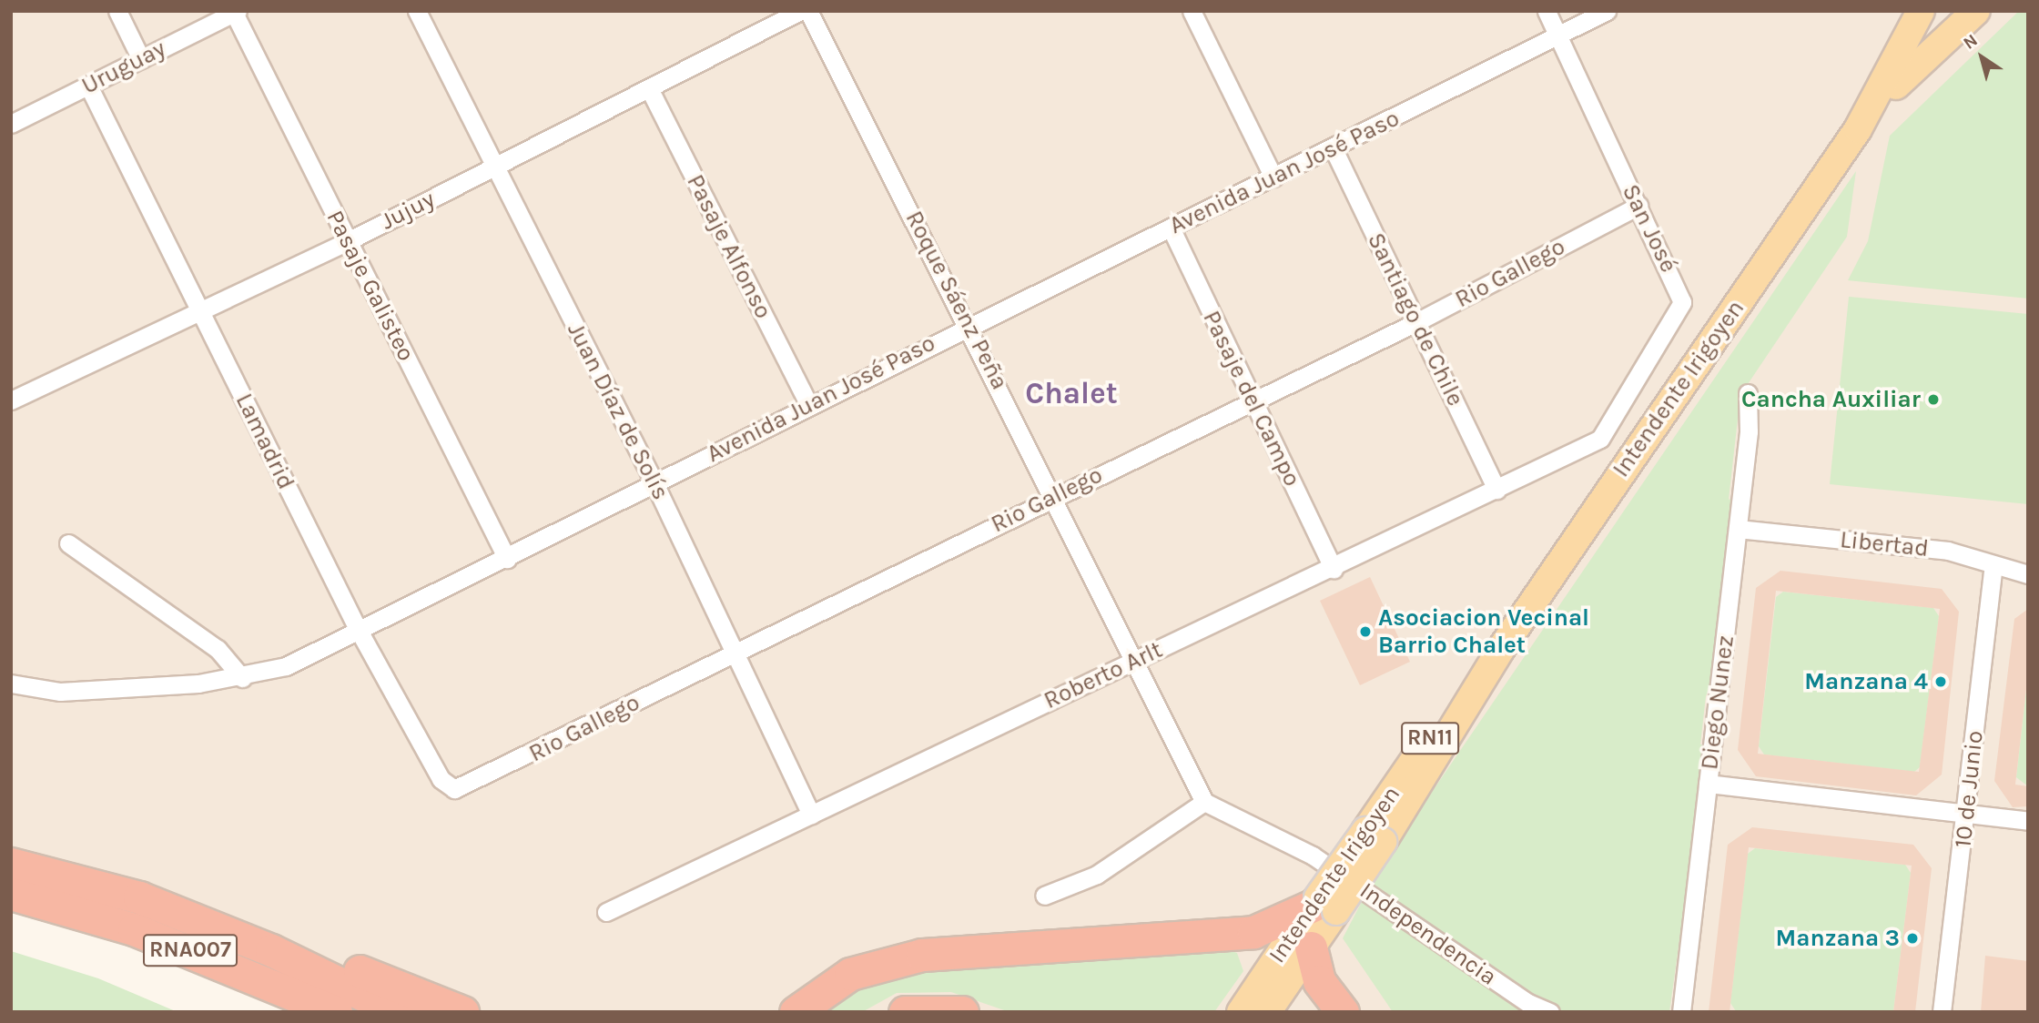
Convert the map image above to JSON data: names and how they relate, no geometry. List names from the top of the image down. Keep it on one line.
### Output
{"streets":{"highway":["RNA007"],"main road":["Intendente Irigoyen","RN11"],"street":["Uruguay","Avenida Juan José Paso","Jujuy","San José","Pasaje Alfonso","Rio Gallego","Pasaje Galisteo","Roque Sáenz Peña","Santiago de Chile","Pasaje del Campo","Juan Díaz de Solís","Lamadrid","Libertad","Roberto Arlt","Diego Nunez","10 de Junio","Independencia"]},"crossings":[["Uruguay","Pasaje Galisteo"],["Uruguay","Lamadrid"],["Avenida Juan José Paso","San José"],["Avenida Juan José Paso","Pasaje Alfonso"],["Avenida Juan José Paso","Pasaje Galisteo"],["Avenida Juan José Paso","Roque Sáenz Peña"],["Avenida Juan José Paso","Santiago de Chile"],["Avenida Juan José Paso","Pasaje del Campo"],["Avenida Juan José Paso","Juan Díaz de Solís"],["Avenida Juan José Paso","Lamadrid"],["Jujuy","Pasaje Alfonso"],["Jujuy","Pasaje Galisteo"],["Jujuy","Juan Díaz de Solís"],["Jujuy","Lamadrid"],["San José","Rio Gallego"],["San José","Roberto Arlt"],["Rio Gallego","Roque Sáenz Peña"],["Rio Gallego","Santiago de Chile"],["Rio Gallego","Pasaje del Campo"],["Rio Gallego","Juan Díaz de Solís"],["Rio Gallego","Lamadrid"],["Roque Sáenz Peña","Roberto Arlt"],["Roque Sáenz Peña","Independencia"],["Santiago de Chile","Roberto Arlt"],["Pasaje del Campo","Roberto Arlt"],["Juan Díaz de Solís","Roberto Arlt"],["Libertad","Diego Nunez"],["Libertad","10 de Junio"]],"districts":["Chalet"],"places":["Cancha Auxiliar","Asociacion Vecinal Barrio Chalet","Manzana 4","Manzana 3"],"north":"top left"}
